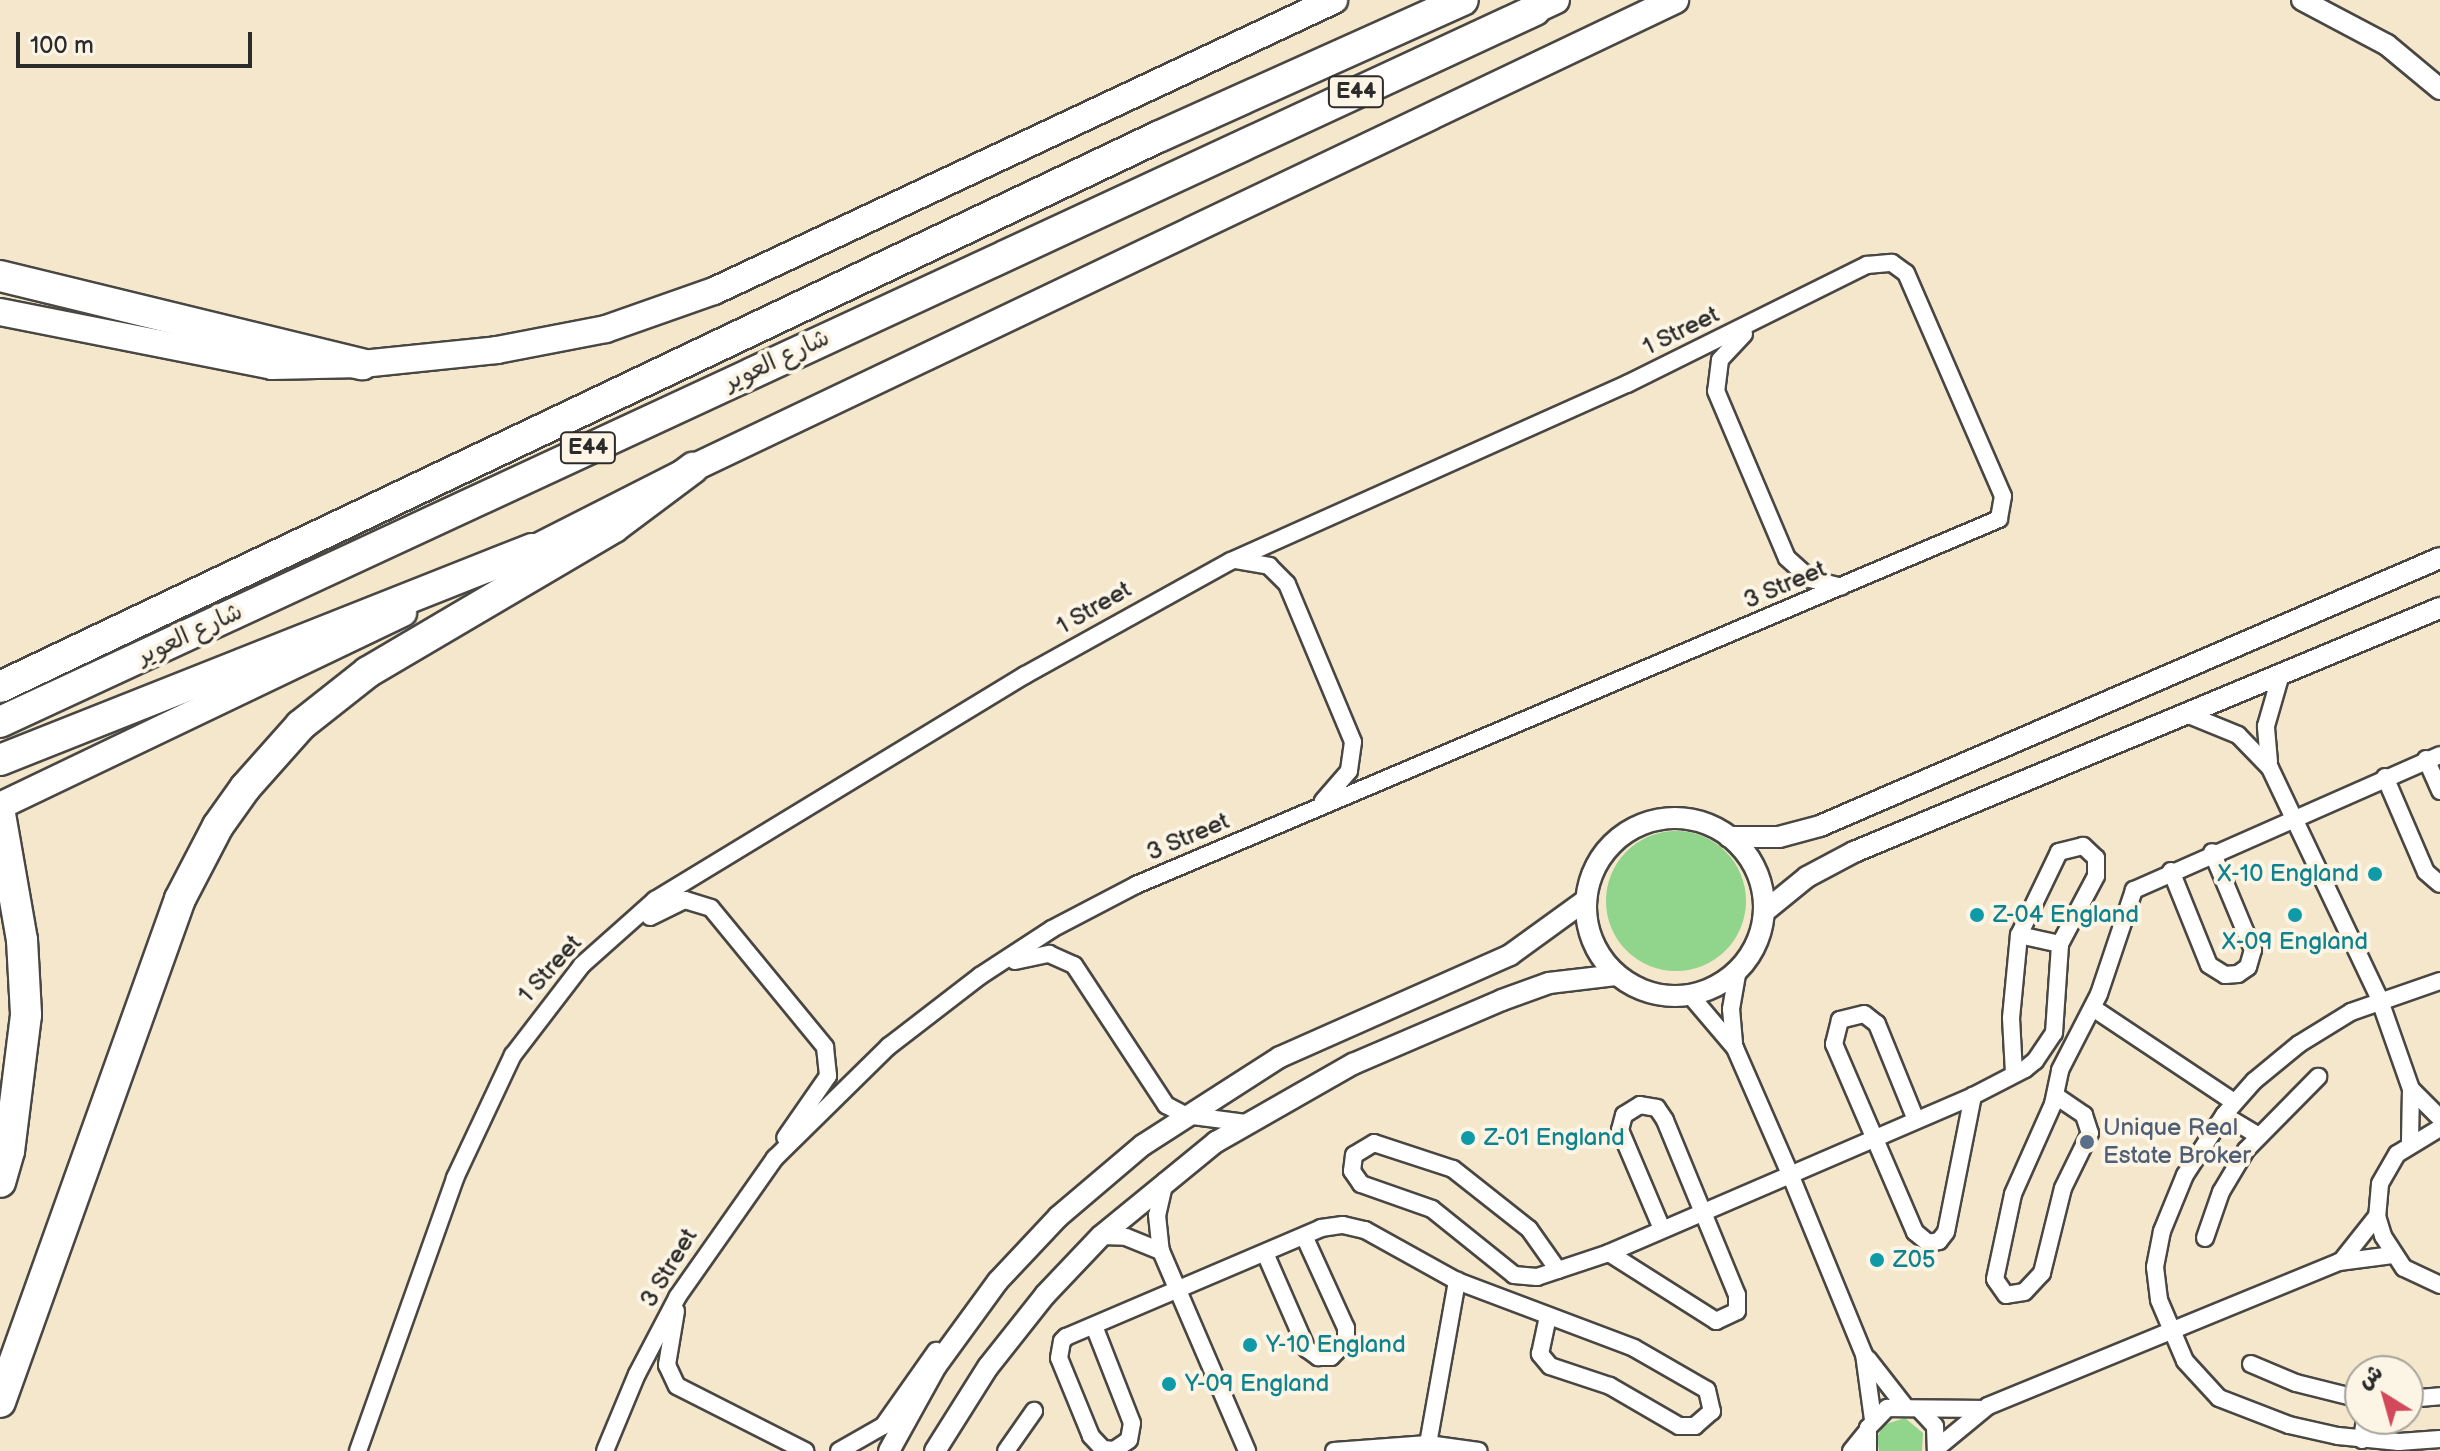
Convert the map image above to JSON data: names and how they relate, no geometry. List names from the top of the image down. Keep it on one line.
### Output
{"streets":{"highway":["E44","شارع العوير"],"street":["1 Street","3 Street"]},"crossings":[["1 Street","3 Street"]],"places":["X-10 England","Z-04 England","X-09 England","Z-01 England","Unique Real Estate Broker","Z05","Y-10 England","Y-09 England"],"scale_bar":"100 m","north":"top left"}
